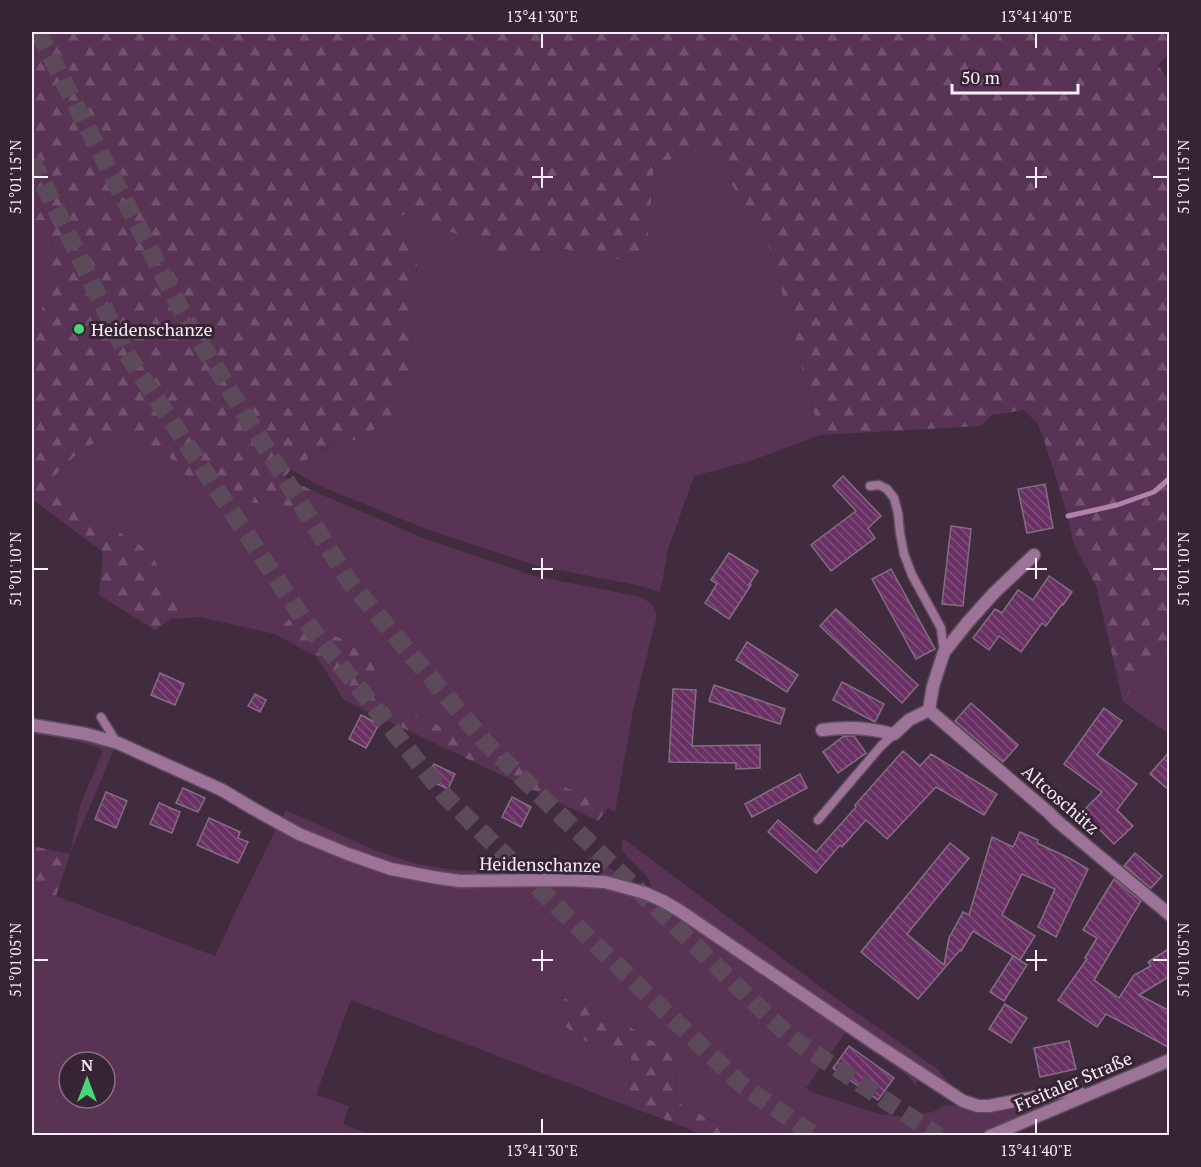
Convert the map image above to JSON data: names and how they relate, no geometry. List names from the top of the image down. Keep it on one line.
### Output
{"streets":{"street":["Altcoschütz","Heidenschanze","Freitaler Straße"]},"crossings":[["Heidenschanze","Freitaler Straße"]],"places":["Heidenschanze"],"scale_bar":"50 m","north":"top","coordinates":["13°41'30\"E","13°41'40\"E","51°01'15\"N","51°01'10\"N","51°01'05\"N"]}
